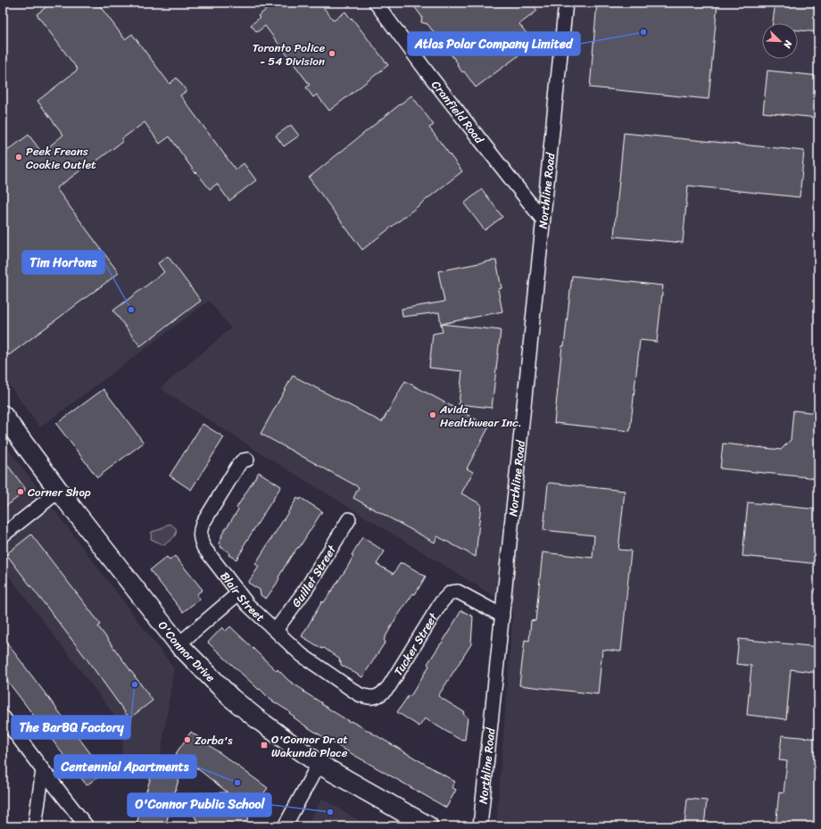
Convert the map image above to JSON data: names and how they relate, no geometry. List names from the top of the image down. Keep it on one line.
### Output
{"streets":{"main road":["O'Connor Drive"],"street":["Cranfield Road","Northline Road","Guillet Street","Blair Street","Tucker Street"]},"crossings":[["Cranfield Road","Northline Road"],["Northline Road","Tucker Street"],["Guillet Street","Blair Street"],["Blair Street","Tucker Street"]],"places":{"other":["Atlas Polar Company Limited","Toronto Police - 54 Division","Peek Freans Cookie Outlet","Tim Hortons","Avida Healthwear Inc.","Corner Shop","The BarBQ Factory","Zorba's","Centennial Apartments","O'Connor Public School"],"transit":["O'Connor Dr at Wakunda Place"]},"north":"bottom right"}
